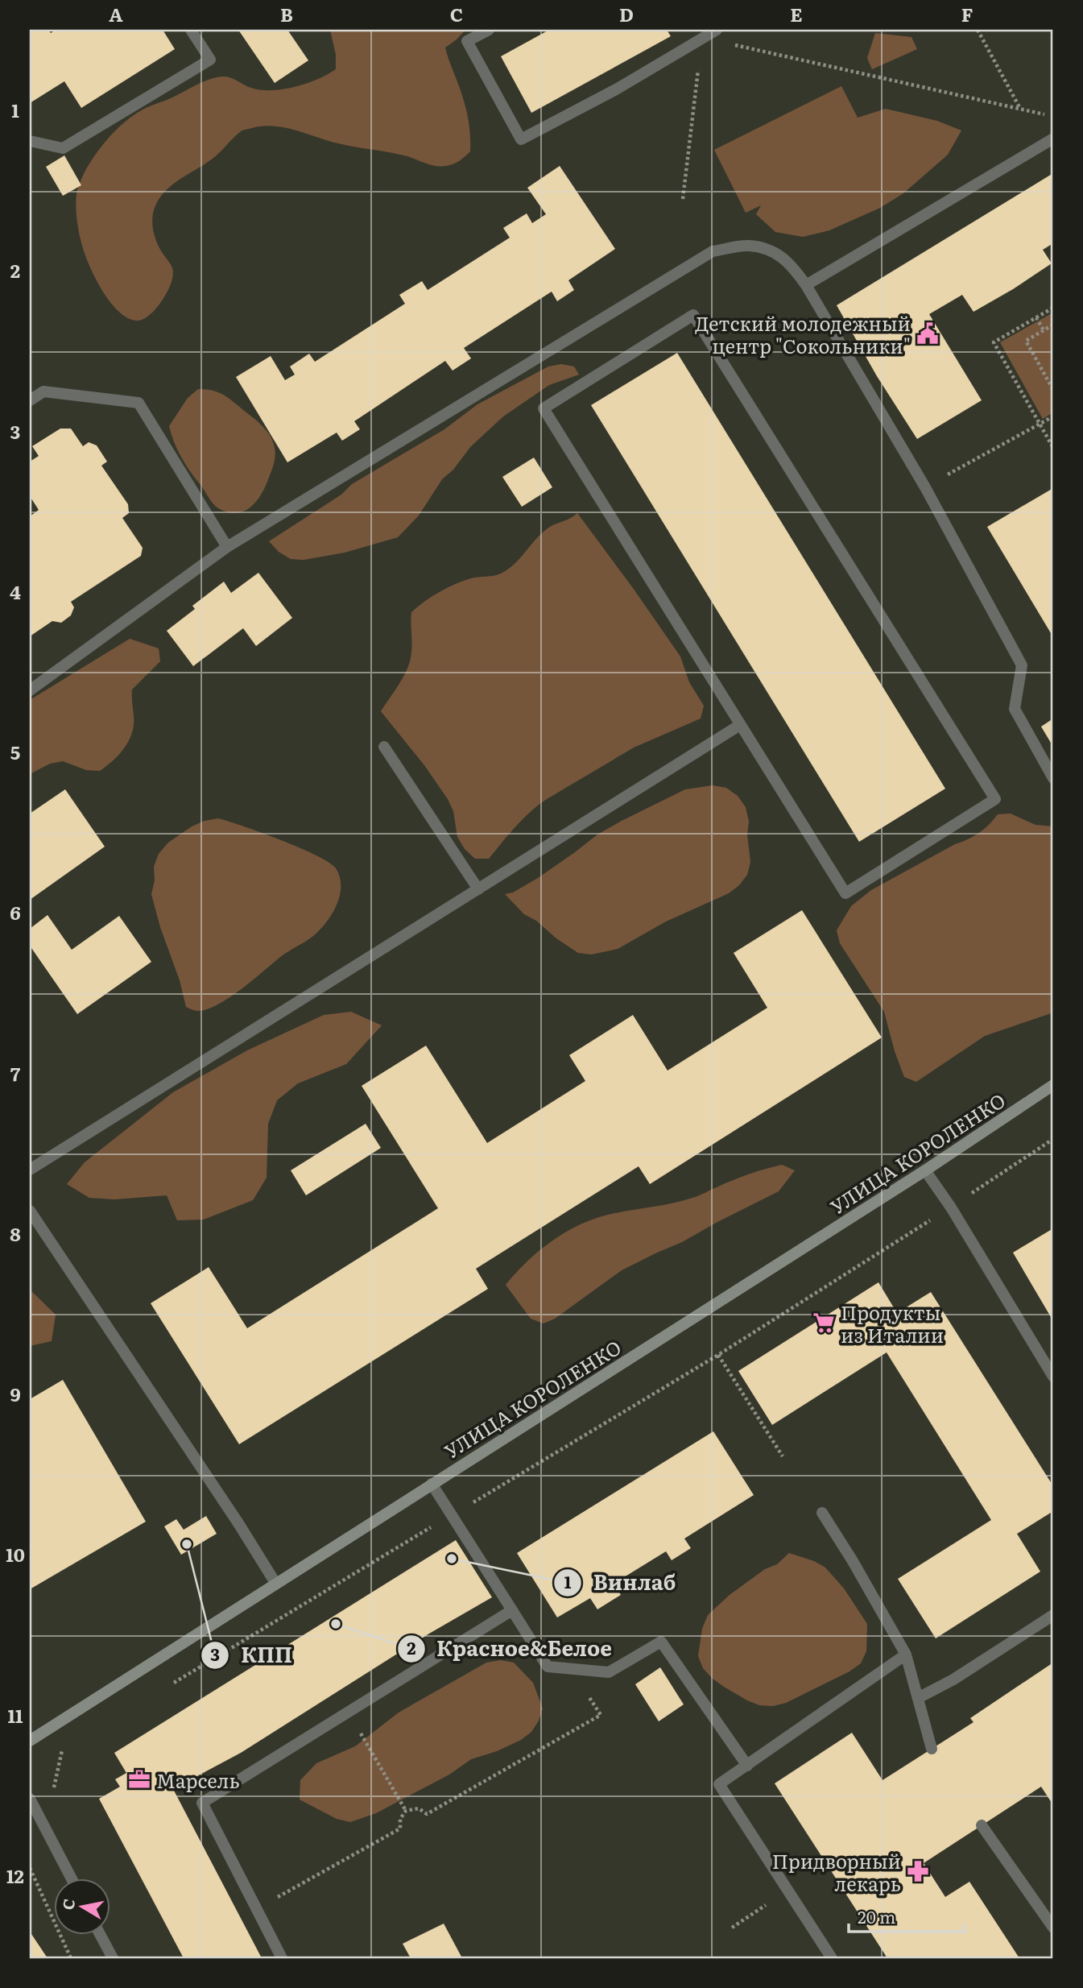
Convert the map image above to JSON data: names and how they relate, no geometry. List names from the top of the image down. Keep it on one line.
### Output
{"streets":{"street":["УЛИЦА КОРОЛЕНКО"]},"places":{"public building":["Детский молодежный центр \"Сокольники\""],"supermarket":["Продукты из Италии"],"other":["КПП","Винлаб","Красное&Белое"],"office":["Марсель"],"pharmacy":["Придворный лекарь"]},"scale_bar":"20 m","north":"left","grid":{"columns":["A","B","C","D","E","F"],"rows":["1","2","3","4","5","6","7","8","9","10","11","12"]}}
